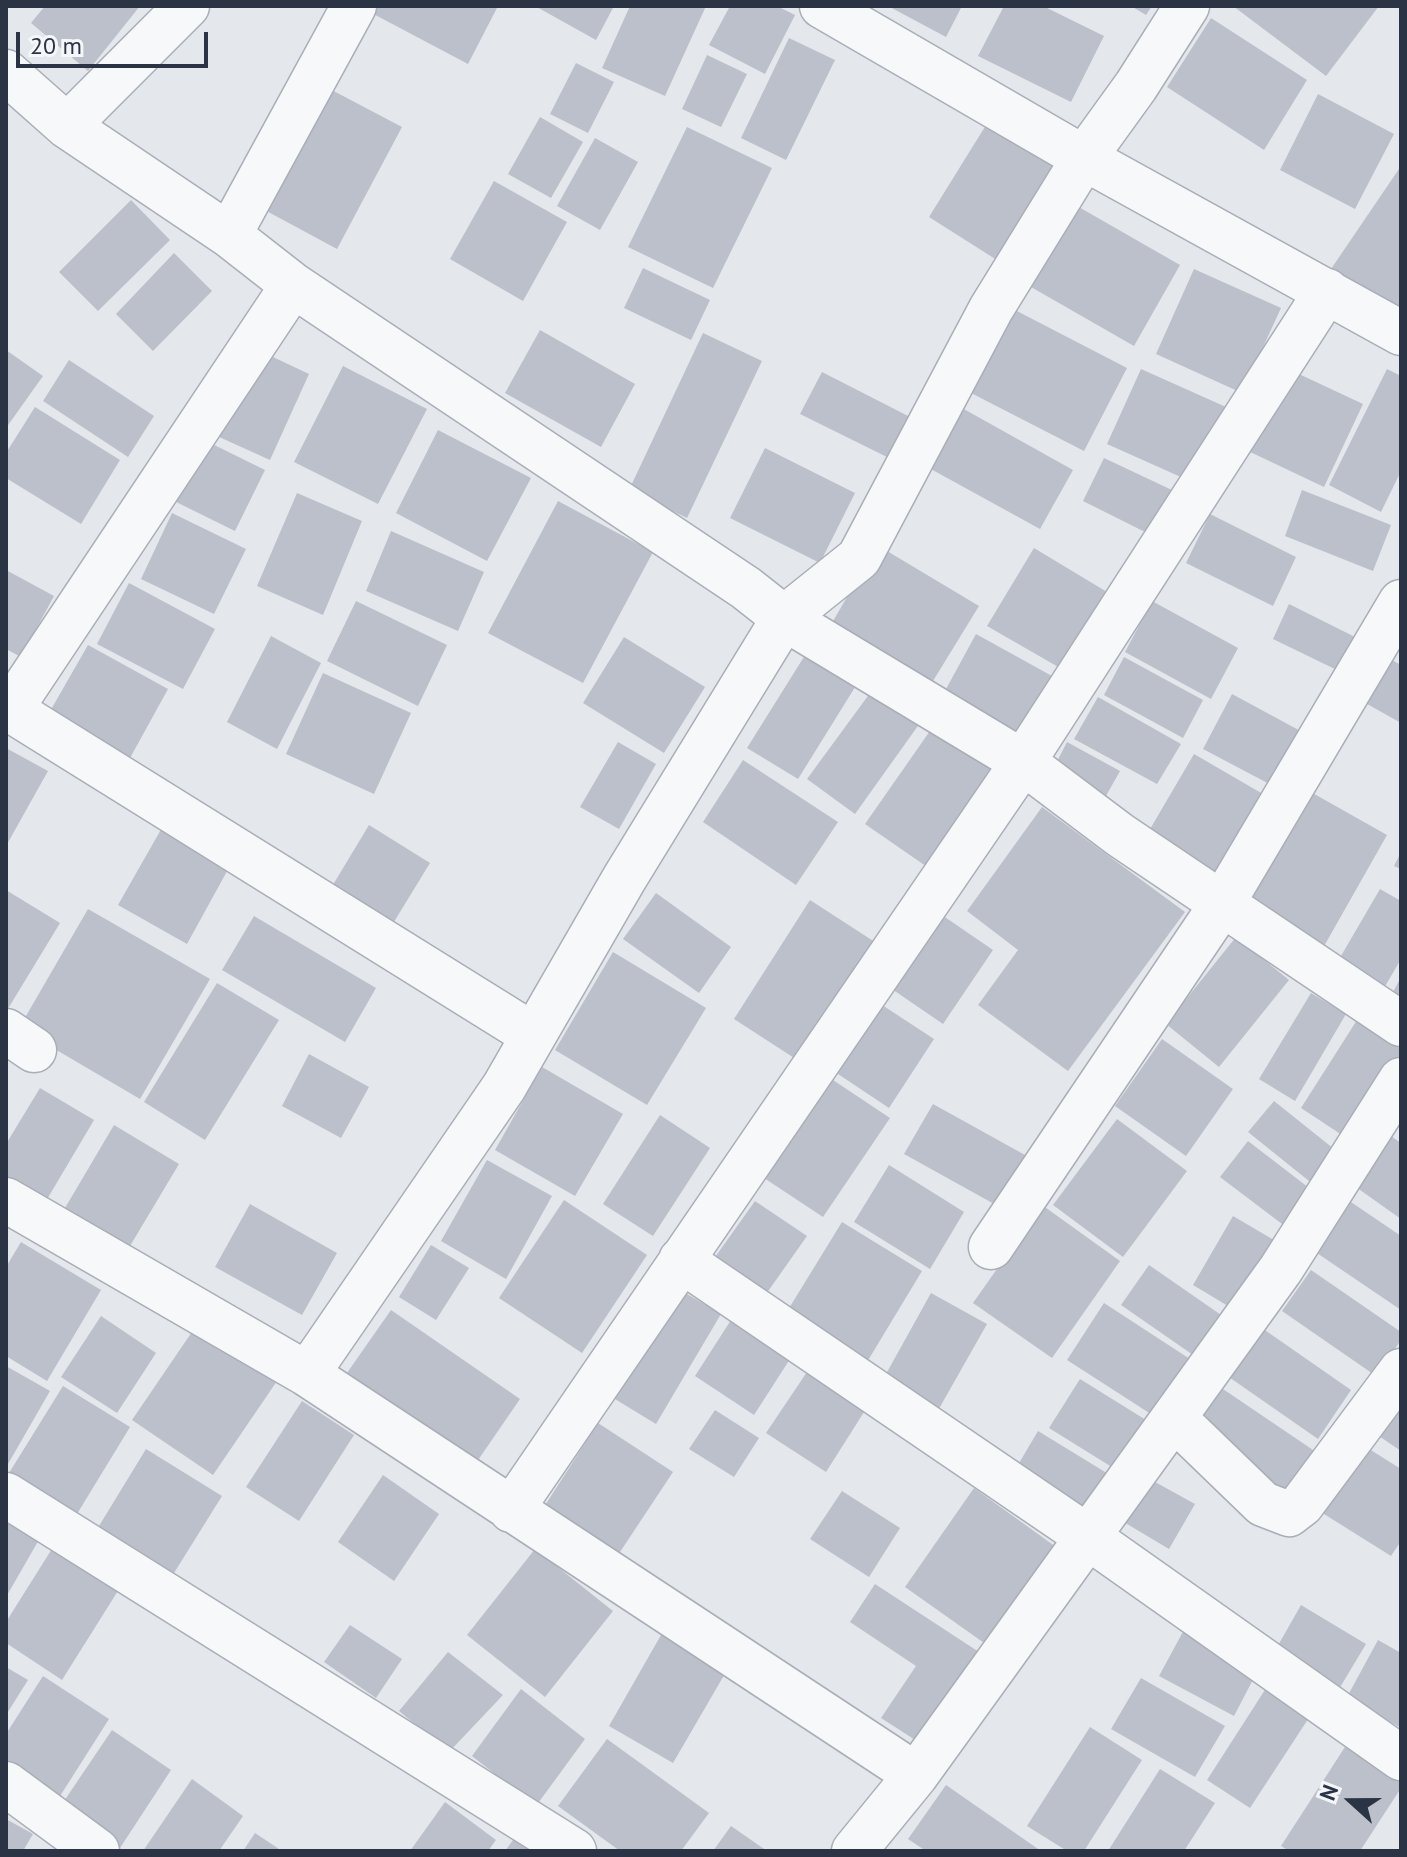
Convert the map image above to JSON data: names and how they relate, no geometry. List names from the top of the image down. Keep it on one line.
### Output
{"scale_bar":"20 m","north":"left"}
